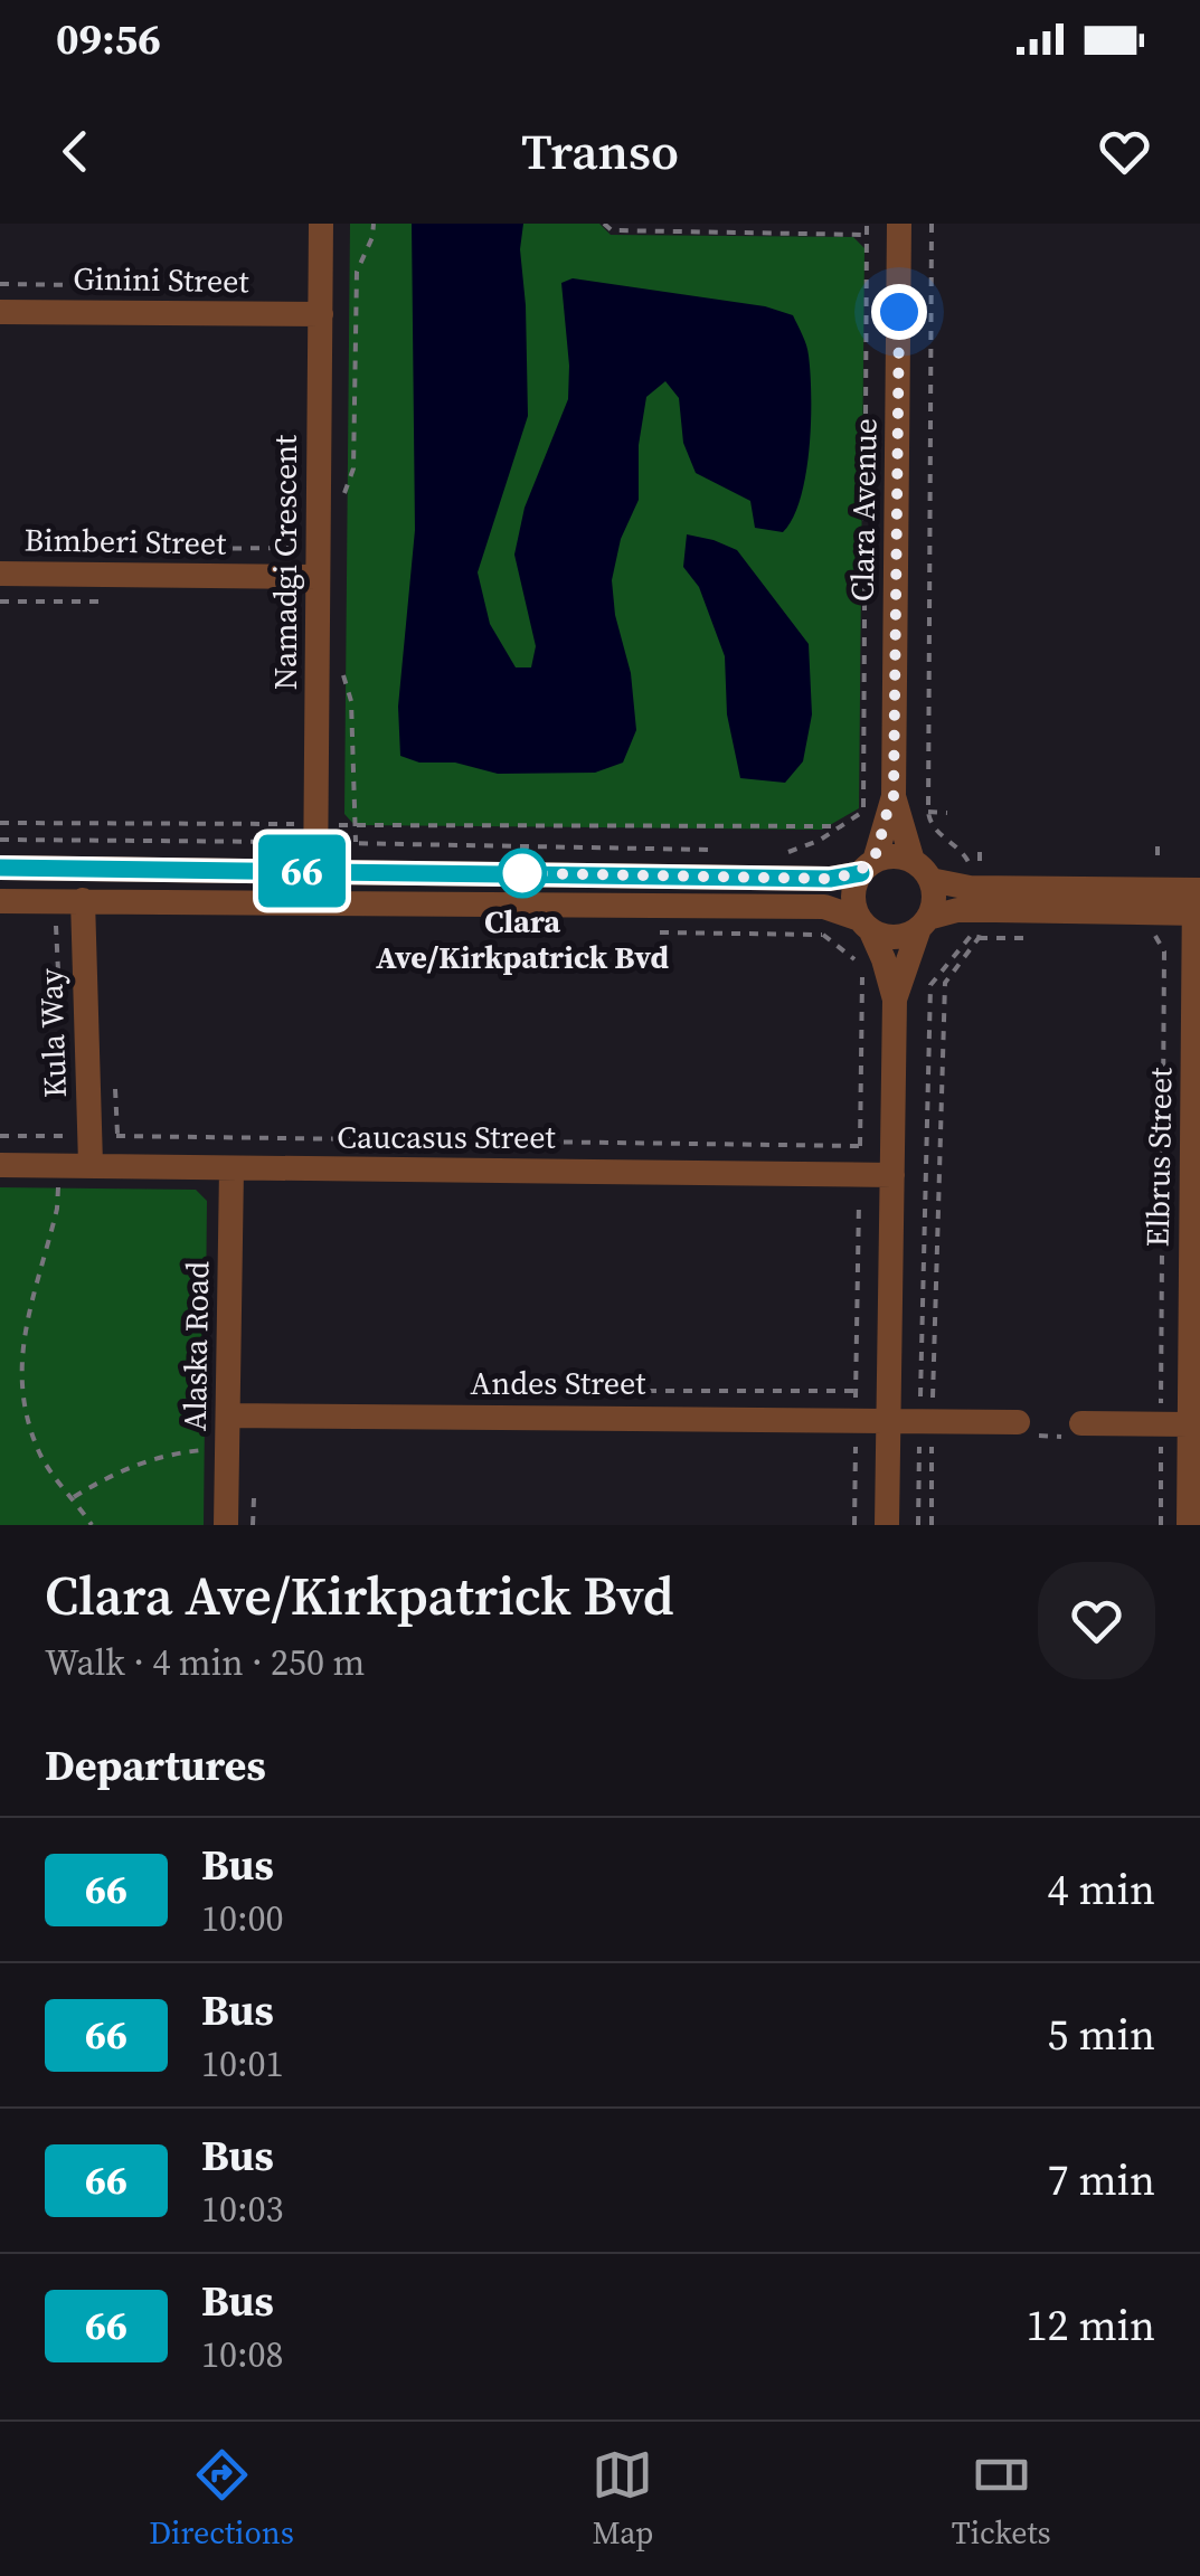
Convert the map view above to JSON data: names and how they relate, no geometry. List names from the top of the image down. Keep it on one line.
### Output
{"streets":{"street":["Ginini Street","Clara Avenue","Bimberi Street","Namadgi Crescent","Kula Way","Caucasus Street","Elbrus Street","Alaska Road","Andes Street"]},"crossings":[["Ginini Street","Namadgi Crescent"],["Bimberi Street","Namadgi Crescent"],["Kula Way","Caucasus Street"],["Caucasus Street","Alaska Road"],["Alaska Road","Andes Street"]],"places":["Clara Ave/Kirkpatrick Bvd"],"lines":["bus line 66"],"page":{"status":"09:56","header":"Transo","on_map":"66","heading":[["Clara Ave/Kirkpatrick Bvd","Walk · 4 min · 250 m"],"Departures"],"list":[{"mark":"66","name":"Bus","note":"10:00","value":"4 min"},{"mark":"66","name":"Bus","note":"10:01","value":"5 min"},{"mark":"66","name":"Bus","note":"10:03","value":"7 min"},{"mark":"66","name":"Bus","note":"10:08","value":"12 min"}],"tabs":["Directions","Map","Tickets"]}}
